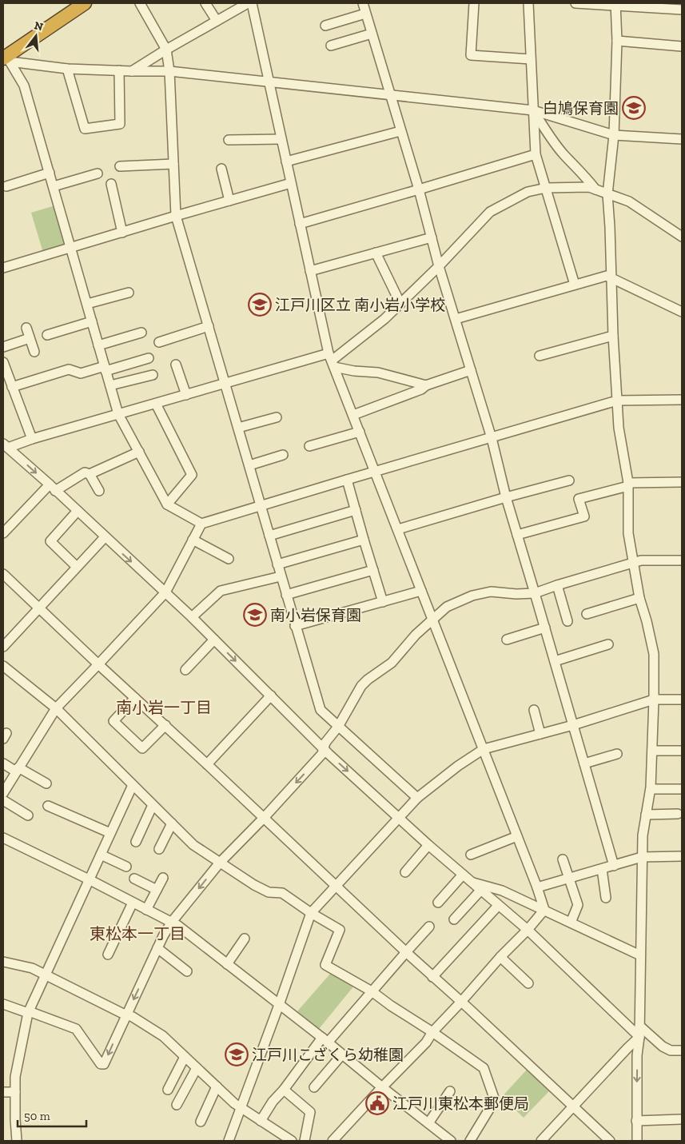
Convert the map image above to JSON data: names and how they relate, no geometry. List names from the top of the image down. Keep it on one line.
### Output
{"districts":["南小岩一丁目","東松本一丁目"],"places":{"school or university":["白鳩保育園","江戸川区立 南小岩小学校","南小岩保育園","江戸川こざくら幼稚園"],"public building":["江戸川東松本郵便局"]},"scale_bar":"50 m","north":"top"}
